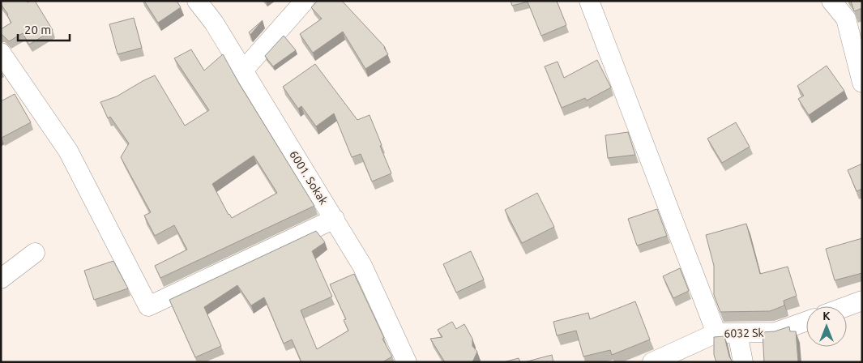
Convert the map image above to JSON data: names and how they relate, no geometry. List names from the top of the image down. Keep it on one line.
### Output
{"streets":{"street":["6001. Sokak","6032 Sk"]},"scale_bar":"20 m","north":"top"}
